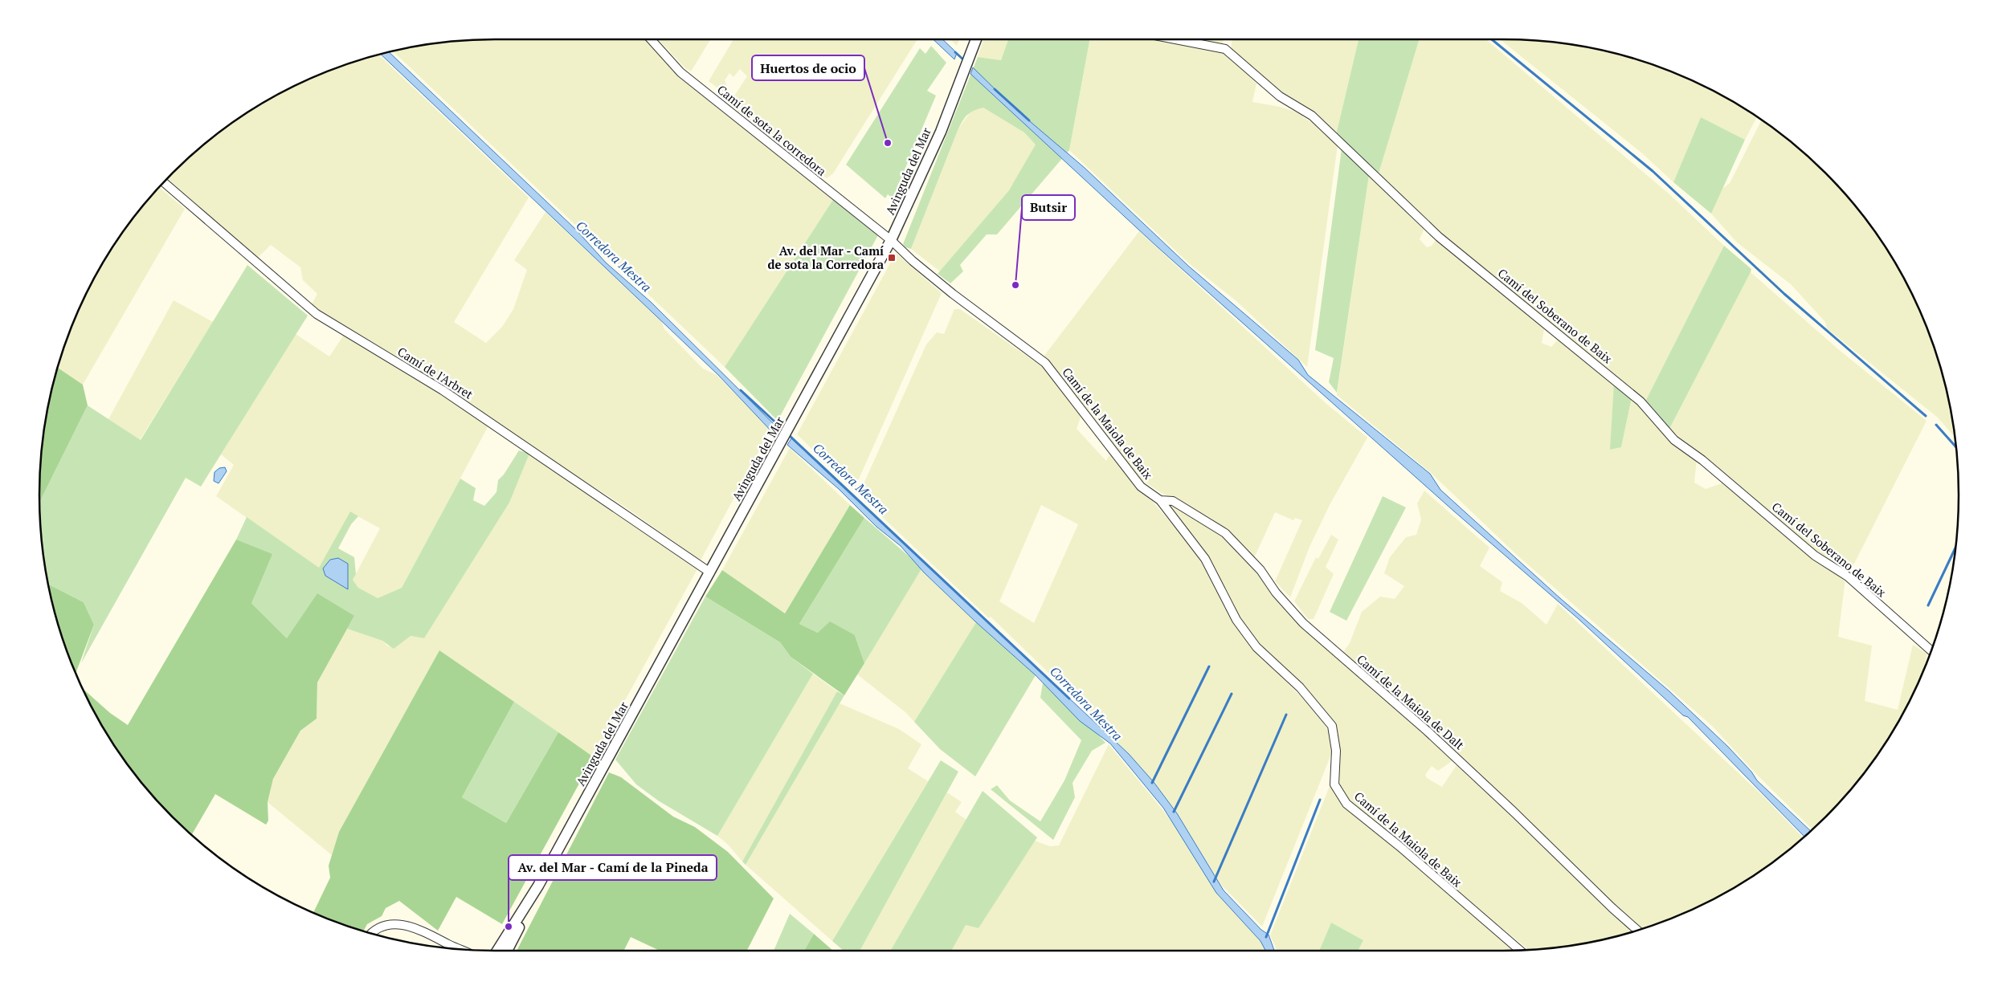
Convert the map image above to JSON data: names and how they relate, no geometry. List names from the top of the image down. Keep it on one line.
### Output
{"streets":{"street":["Camí de sota la corredora","Avinguda del Mar","Camí del Soberano de Baix","Camí de l'Arbret","Camí de la Maiola de Baix","Camí de la Maiola de Dalt"]},"crossings":[["Camí de sota la corredora","Avinguda del Mar"],["Camí de sota la corredora","Camí de la Maiola de Baix"],["Avinguda del Mar","Camí de l'Arbret"],["Avinguda del Mar","Camí de la Maiola de Baix"],["Camí de la Maiola de Baix","Camí de la Maiola de Dalt"]],"water":["Corredora Mestra"],"places":{"other":["Huertos de ocio","Butsir","Av. del Mar - Camí de la Pineda"],"transit":["Av. del Mar - Camí de sota la Corredora"]}}
